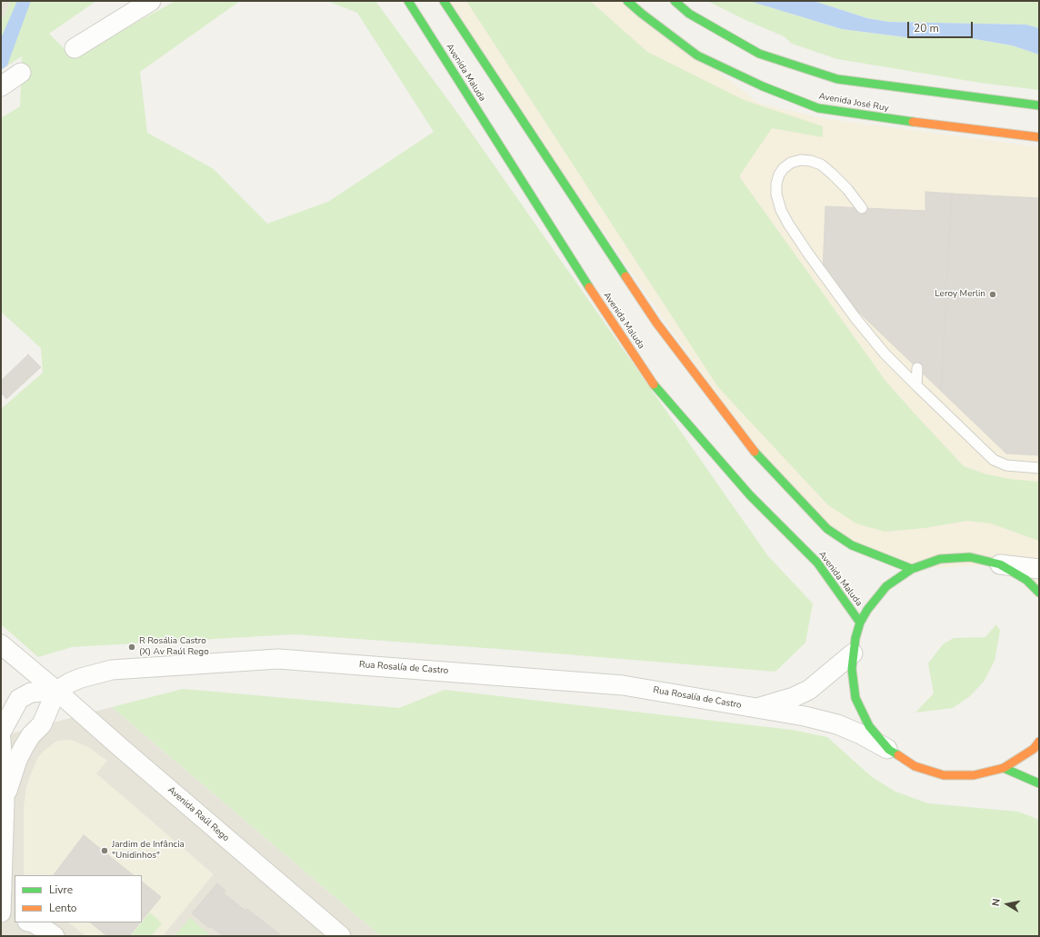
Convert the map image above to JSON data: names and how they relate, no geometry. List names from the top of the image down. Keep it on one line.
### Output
{"streets":{"main road":["Avenida Maluda","Avenida José Ruy"],"street":["Rua Rosalía de Castro","Avenida Raúl Rego"]},"crossings":[["Rua Rosalía de Castro","Avenida Raúl Rego"]],"places":["Leroy Merlin","R Rosália Castro (X) Av Raúl Rego","Jardim de Infância \"Unidinhos\""],"legend":["Livre","Lento"],"scale_bar":"20 m","north":"left"}
